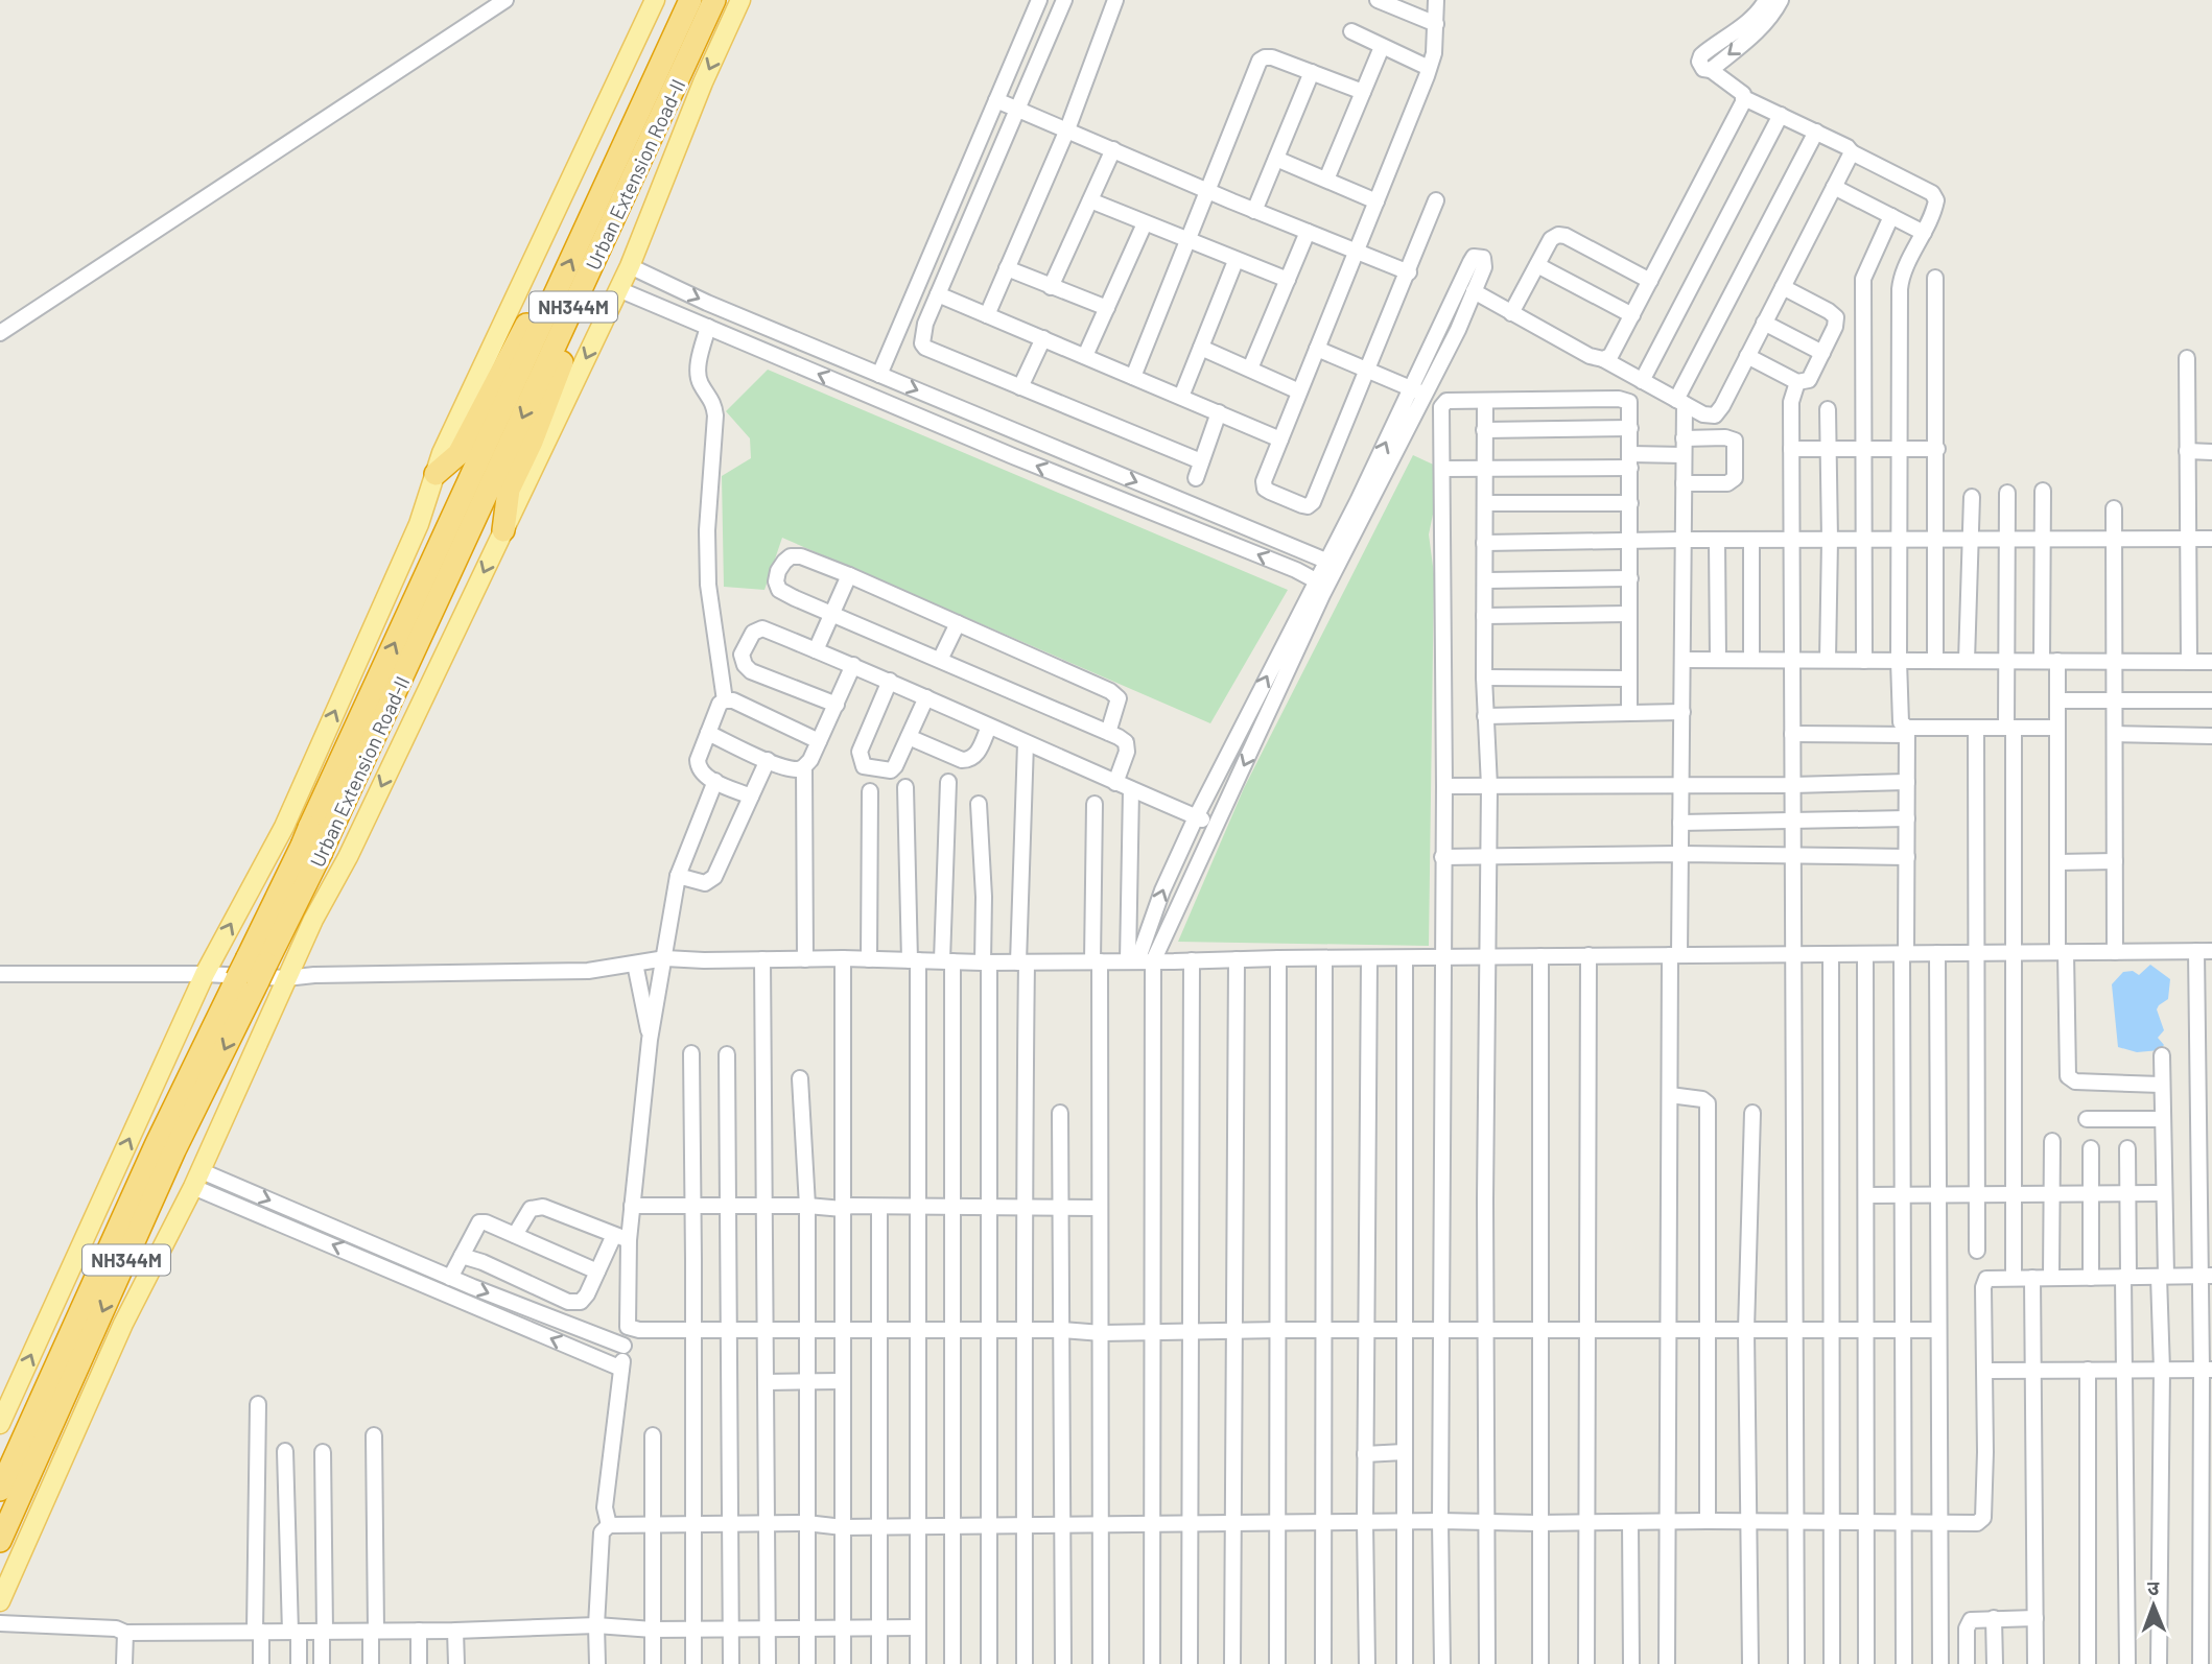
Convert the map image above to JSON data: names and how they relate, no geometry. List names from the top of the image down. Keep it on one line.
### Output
{"streets":{"highway":["Urban Extension Road-II","NH344M"]},"north":"top"}
